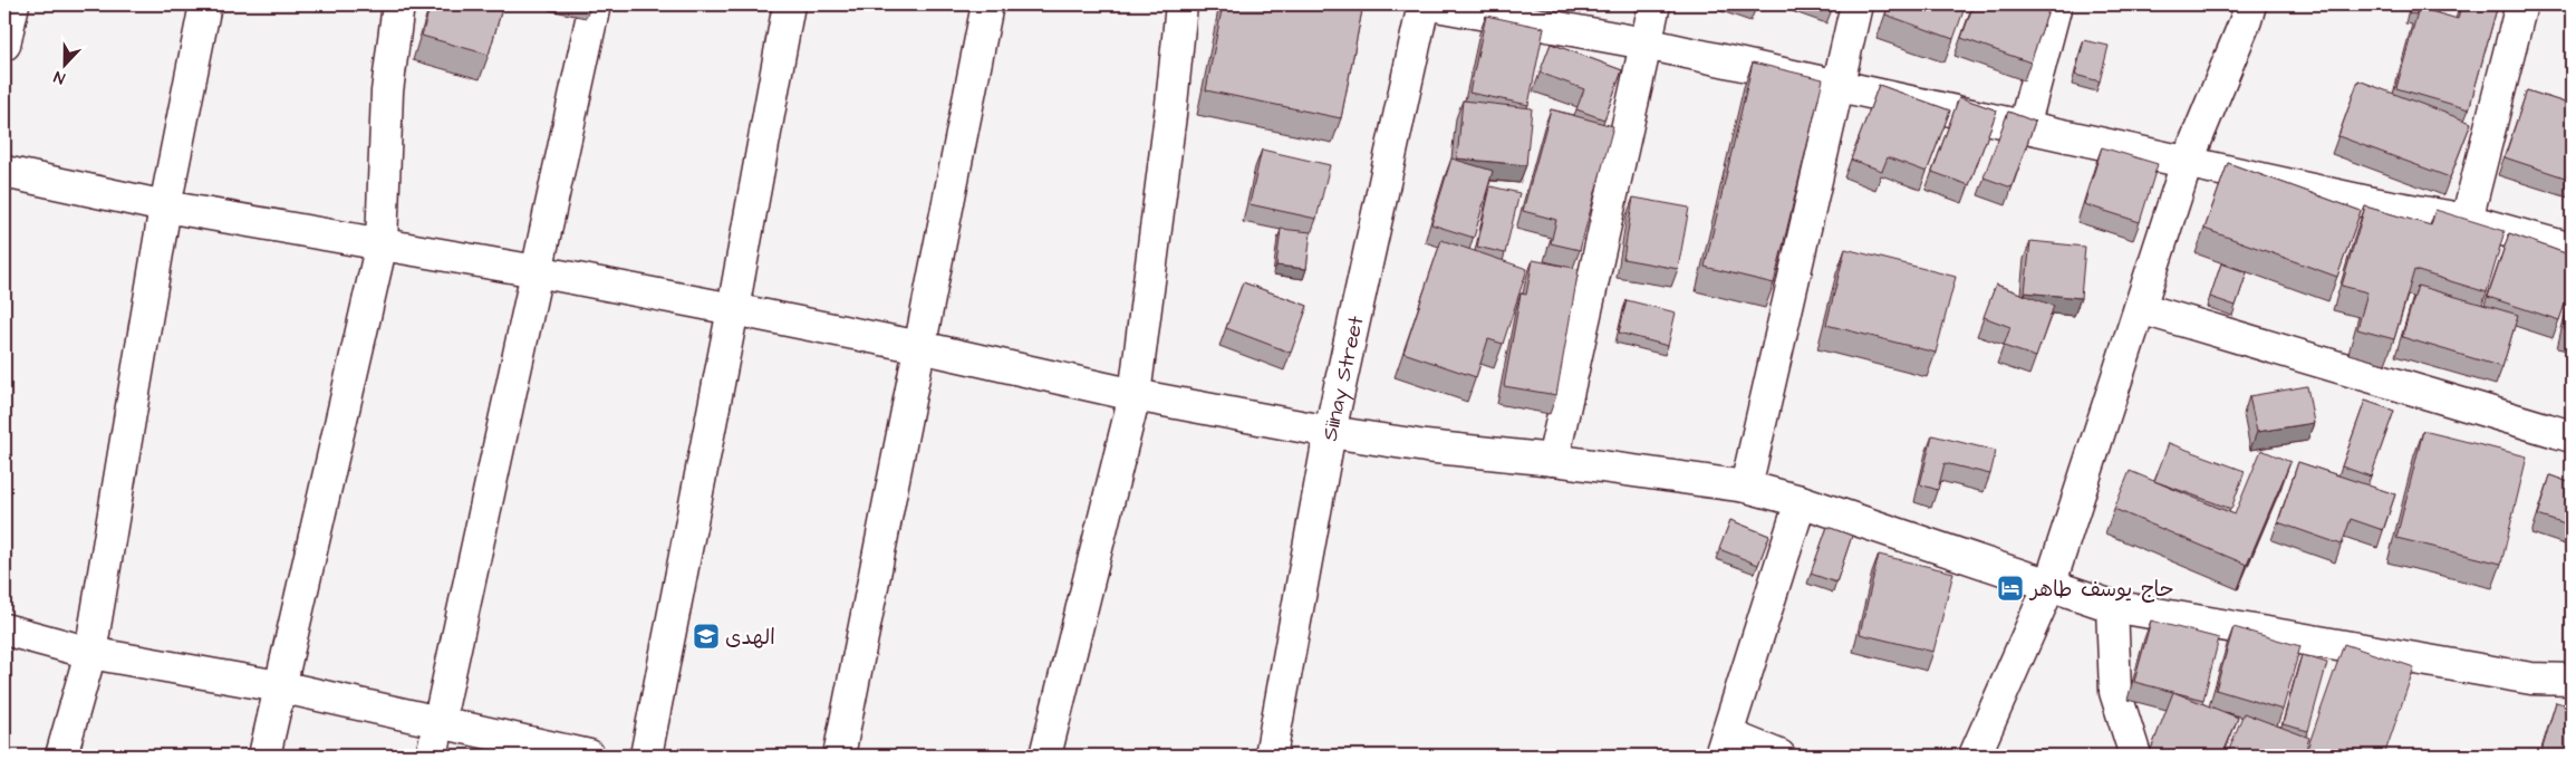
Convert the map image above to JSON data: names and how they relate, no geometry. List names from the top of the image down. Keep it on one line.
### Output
{"streets":{"street":["Siinay Street"]},"places":{"hotel":["حاج يوسف طاهر"],"school or university":["الهدى"]},"north":"bottom"}
